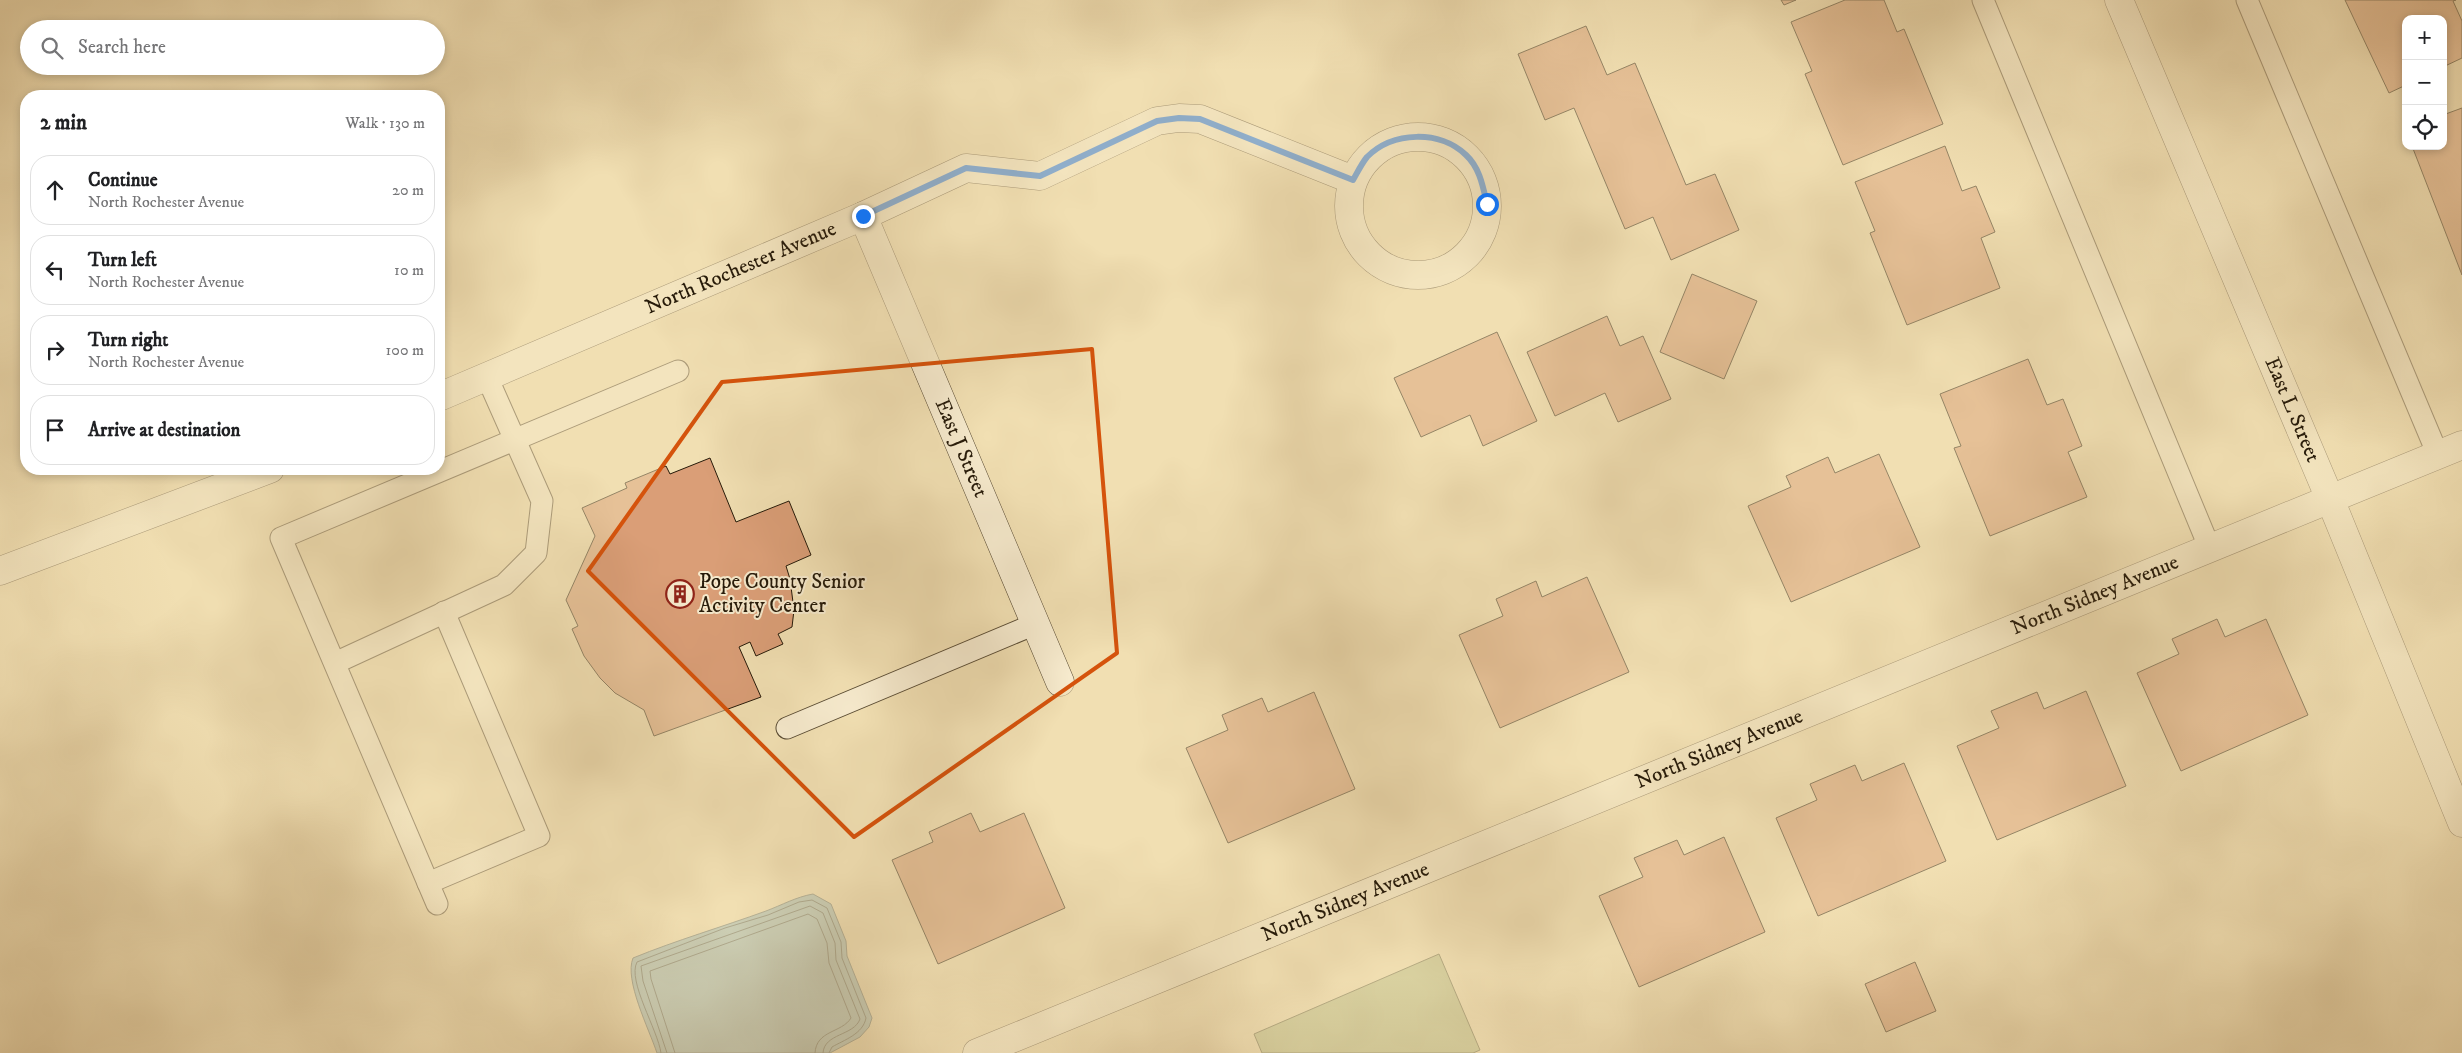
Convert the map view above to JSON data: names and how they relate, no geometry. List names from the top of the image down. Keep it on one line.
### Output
{"streets":{"street":["North Rochester Avenue","East L Street","East J Street","North Sidney Avenue"]},"crossings":[["North Rochester Avenue","East J Street"],["East L Street","North Sidney Avenue"]],"places":{"building":["Pope County Senior Activity Center"]},"page":{"map_buttons":["+","−"],"search":"Search here","heading":["2 min","Walk · 130 m"],"list":[["Continue","North Rochester Avenue","20 m"],["Turn left","North Rochester Avenue","10 m"],["Turn right","North Rochester Avenue","100 m"],"Arrive at destination"]}}
